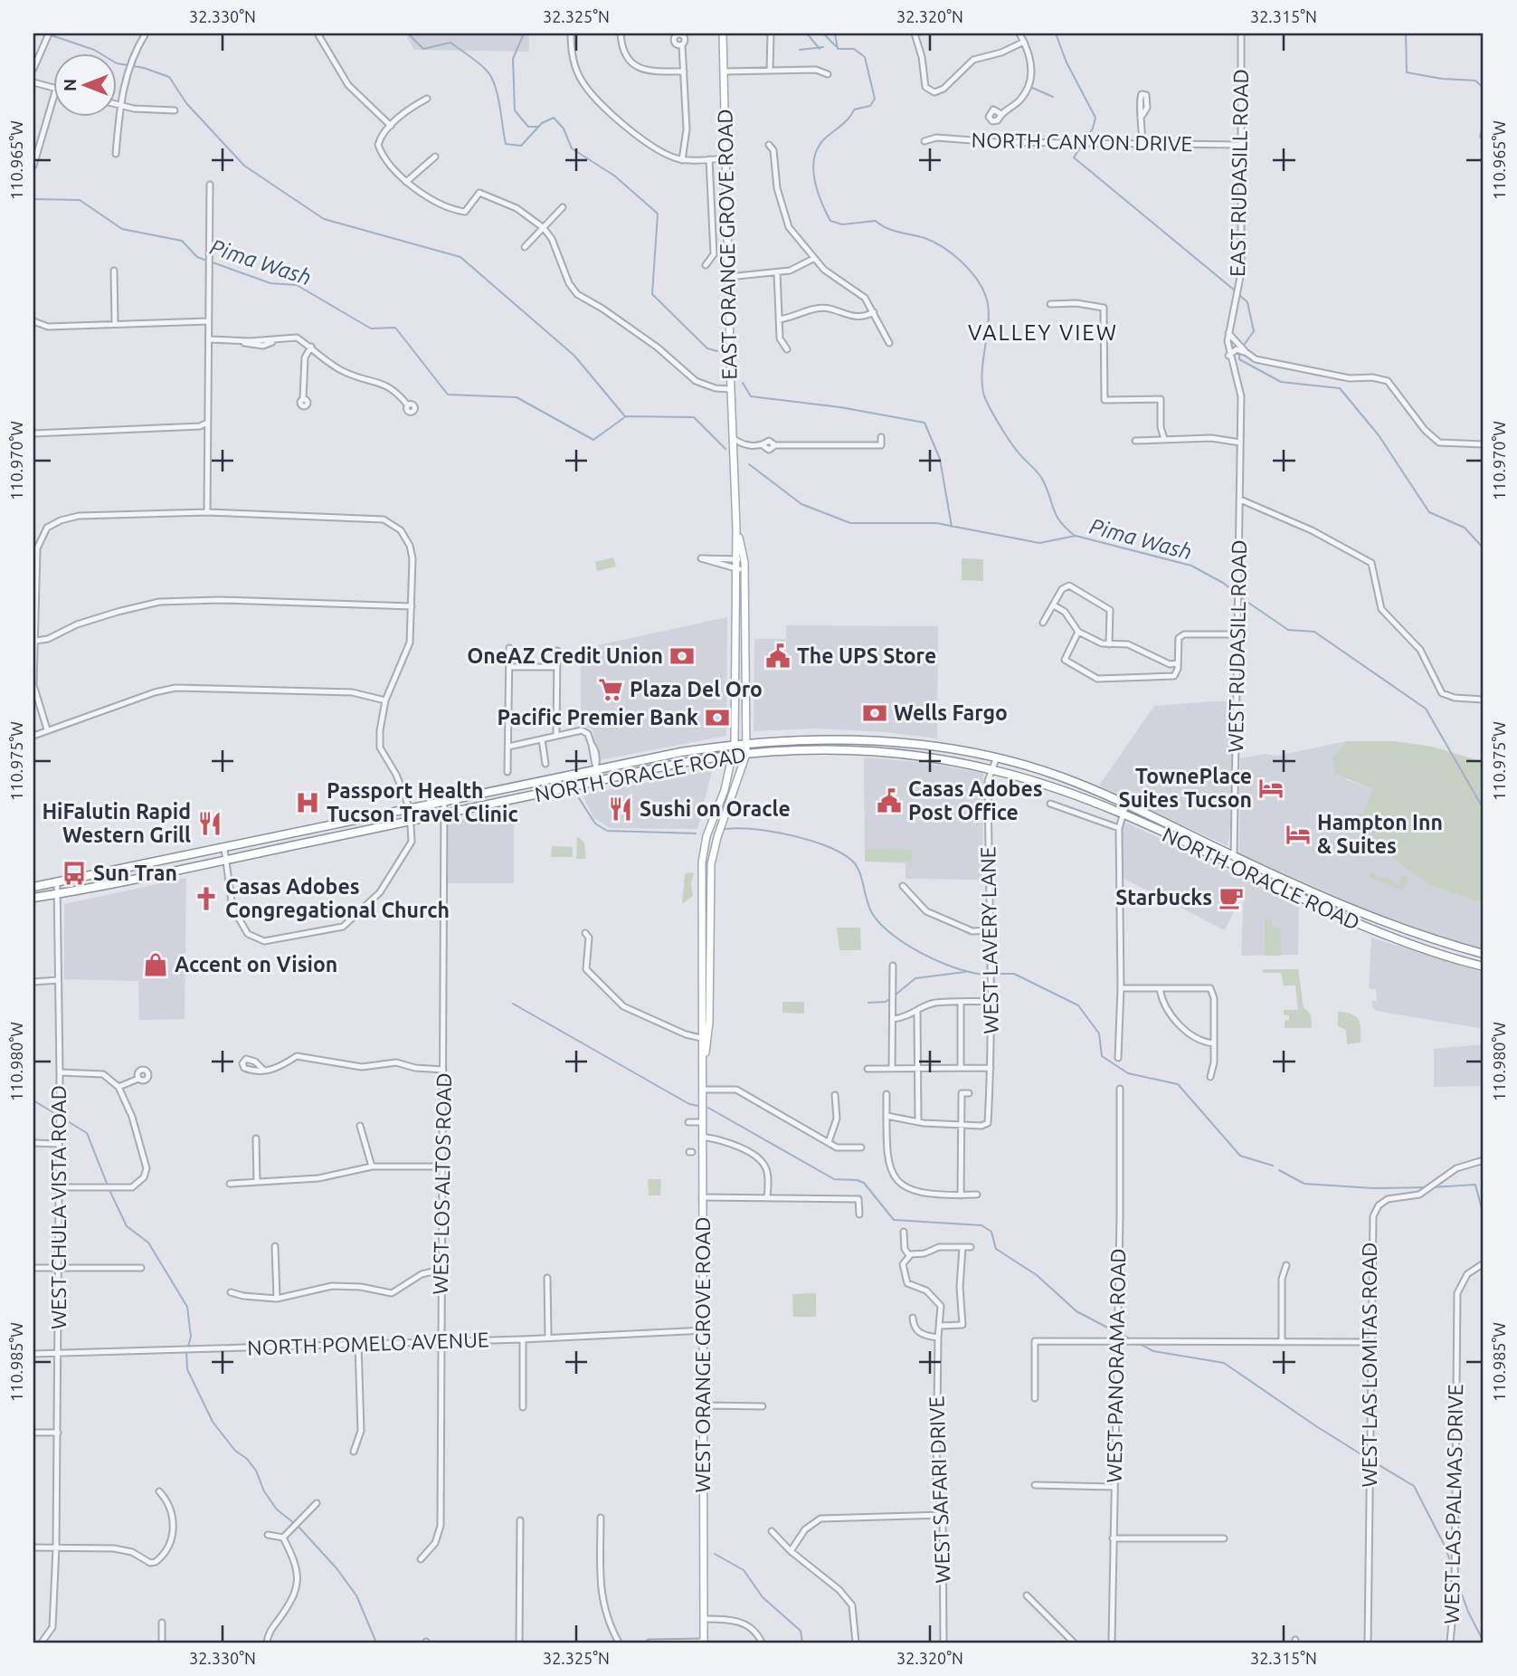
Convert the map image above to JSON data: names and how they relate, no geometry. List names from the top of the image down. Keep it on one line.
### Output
{"streets":{"highway":["NORTH ORACLE ROAD"],"main road":["EAST ORANGE GROVE ROAD","WEST ORANGE GROVE ROAD"],"street":["NORTH CANYON DRIVE","EAST RUDASILL ROAD","WEST RUDASILL ROAD","WEST LAVERY LANE","WEST LOS ALTOS ROAD","WEST CHULA VISTA ROAD","NORTH POMELO AVENUE","WEST LAS LOMITAS ROAD","WEST PANORAMA ROAD","WEST SAFARI DRIVE","WEST LAS PALMAS DRIVE"]},"crossings":[["NORTH CANYON DRIVE","EAST RUDASILL ROAD"],["EAST RUDASILL ROAD","WEST RUDASILL ROAD"],["EAST ORANGE GROVE ROAD","WEST ORANGE GROVE ROAD"],["WEST RUDASILL ROAD","NORTH ORACLE ROAD"],["NORTH ORACLE ROAD","WEST LAVERY LANE"],["NORTH ORACLE ROAD","WEST LOS ALTOS ROAD"],["NORTH ORACLE ROAD","WEST CHULA VISTA ROAD"],["NORTH ORACLE ROAD","WEST ORANGE GROVE ROAD"],["WEST LOS ALTOS ROAD","NORTH POMELO AVENUE"],["WEST CHULA VISTA ROAD","NORTH POMELO AVENUE"],["NORTH POMELO AVENUE","WEST ORANGE GROVE ROAD"]],"districts":["VALLEY VIEW"],"water":["Pima Wash"],"places":{"bank":["OneAZ Credit Union","Wells Fargo","Pacific Premier Bank"],"public building":["The UPS Store","Casas Adobes Post Office"],"supermarket":["Plaza Del Oro"],"hotel":["TownePlace Suites Tucson","Hampton Inn & Suites"],"hospital":["Passport Health Tucson Travel Clinic"],"restaurant":["Sushi on Oracle","HiFalutin Rapid Western Grill"],"bus stop":["Sun Tran"],"cafe":["Starbucks"],"church":["Casas Adobes Congregational Church"],"shop":["Accent on Vision"]},"north":"left","coordinates":["32.330°N","32.325°N","32.320°N","32.315°N","110.965°W","110.970°W","110.975°W","110.980°W","110.985°W"]}
